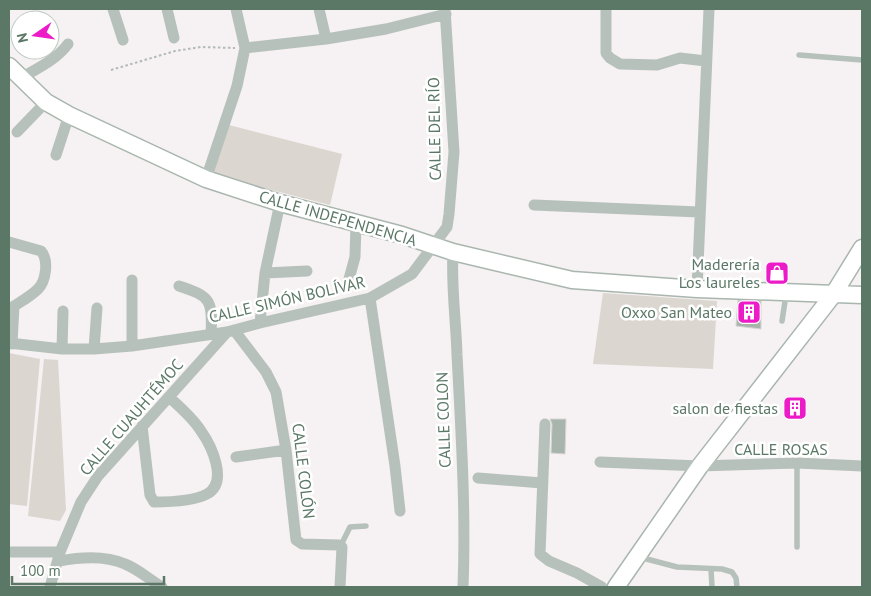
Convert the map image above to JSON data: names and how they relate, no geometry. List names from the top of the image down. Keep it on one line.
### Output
{"streets":{"street":["CALLE DEL RÍO","CALLE INDEPENDENCIA","CALLE SIMÓN BOLÍVAR","CALLE CUAUHTÉMOC","CALLE COLON","CALLE ROSAS","CALLE COLÓN"]},"crossings":[["CALLE DEL RÍO","CALLE INDEPENDENCIA"],["CALLE DEL RÍO","CALLE SIMÓN BOLÍVAR"],["CALLE INDEPENDENCIA","CALLE SIMÓN BOLÍVAR"],["CALLE INDEPENDENCIA","CALLE COLON"],["CALLE SIMÓN BOLÍVAR","CALLE CUAUHTÉMOC"],["CALLE SIMÓN BOLÍVAR","CALLE COLÓN"],["CALLE CUAUHTÉMOC","CALLE COLÓN"]],"places":{"shop":["Maderería Los laureles"],"building":["Oxxo San Mateo","salon de fiestas"]},"scale_bar":"100 m","north":"left"}
